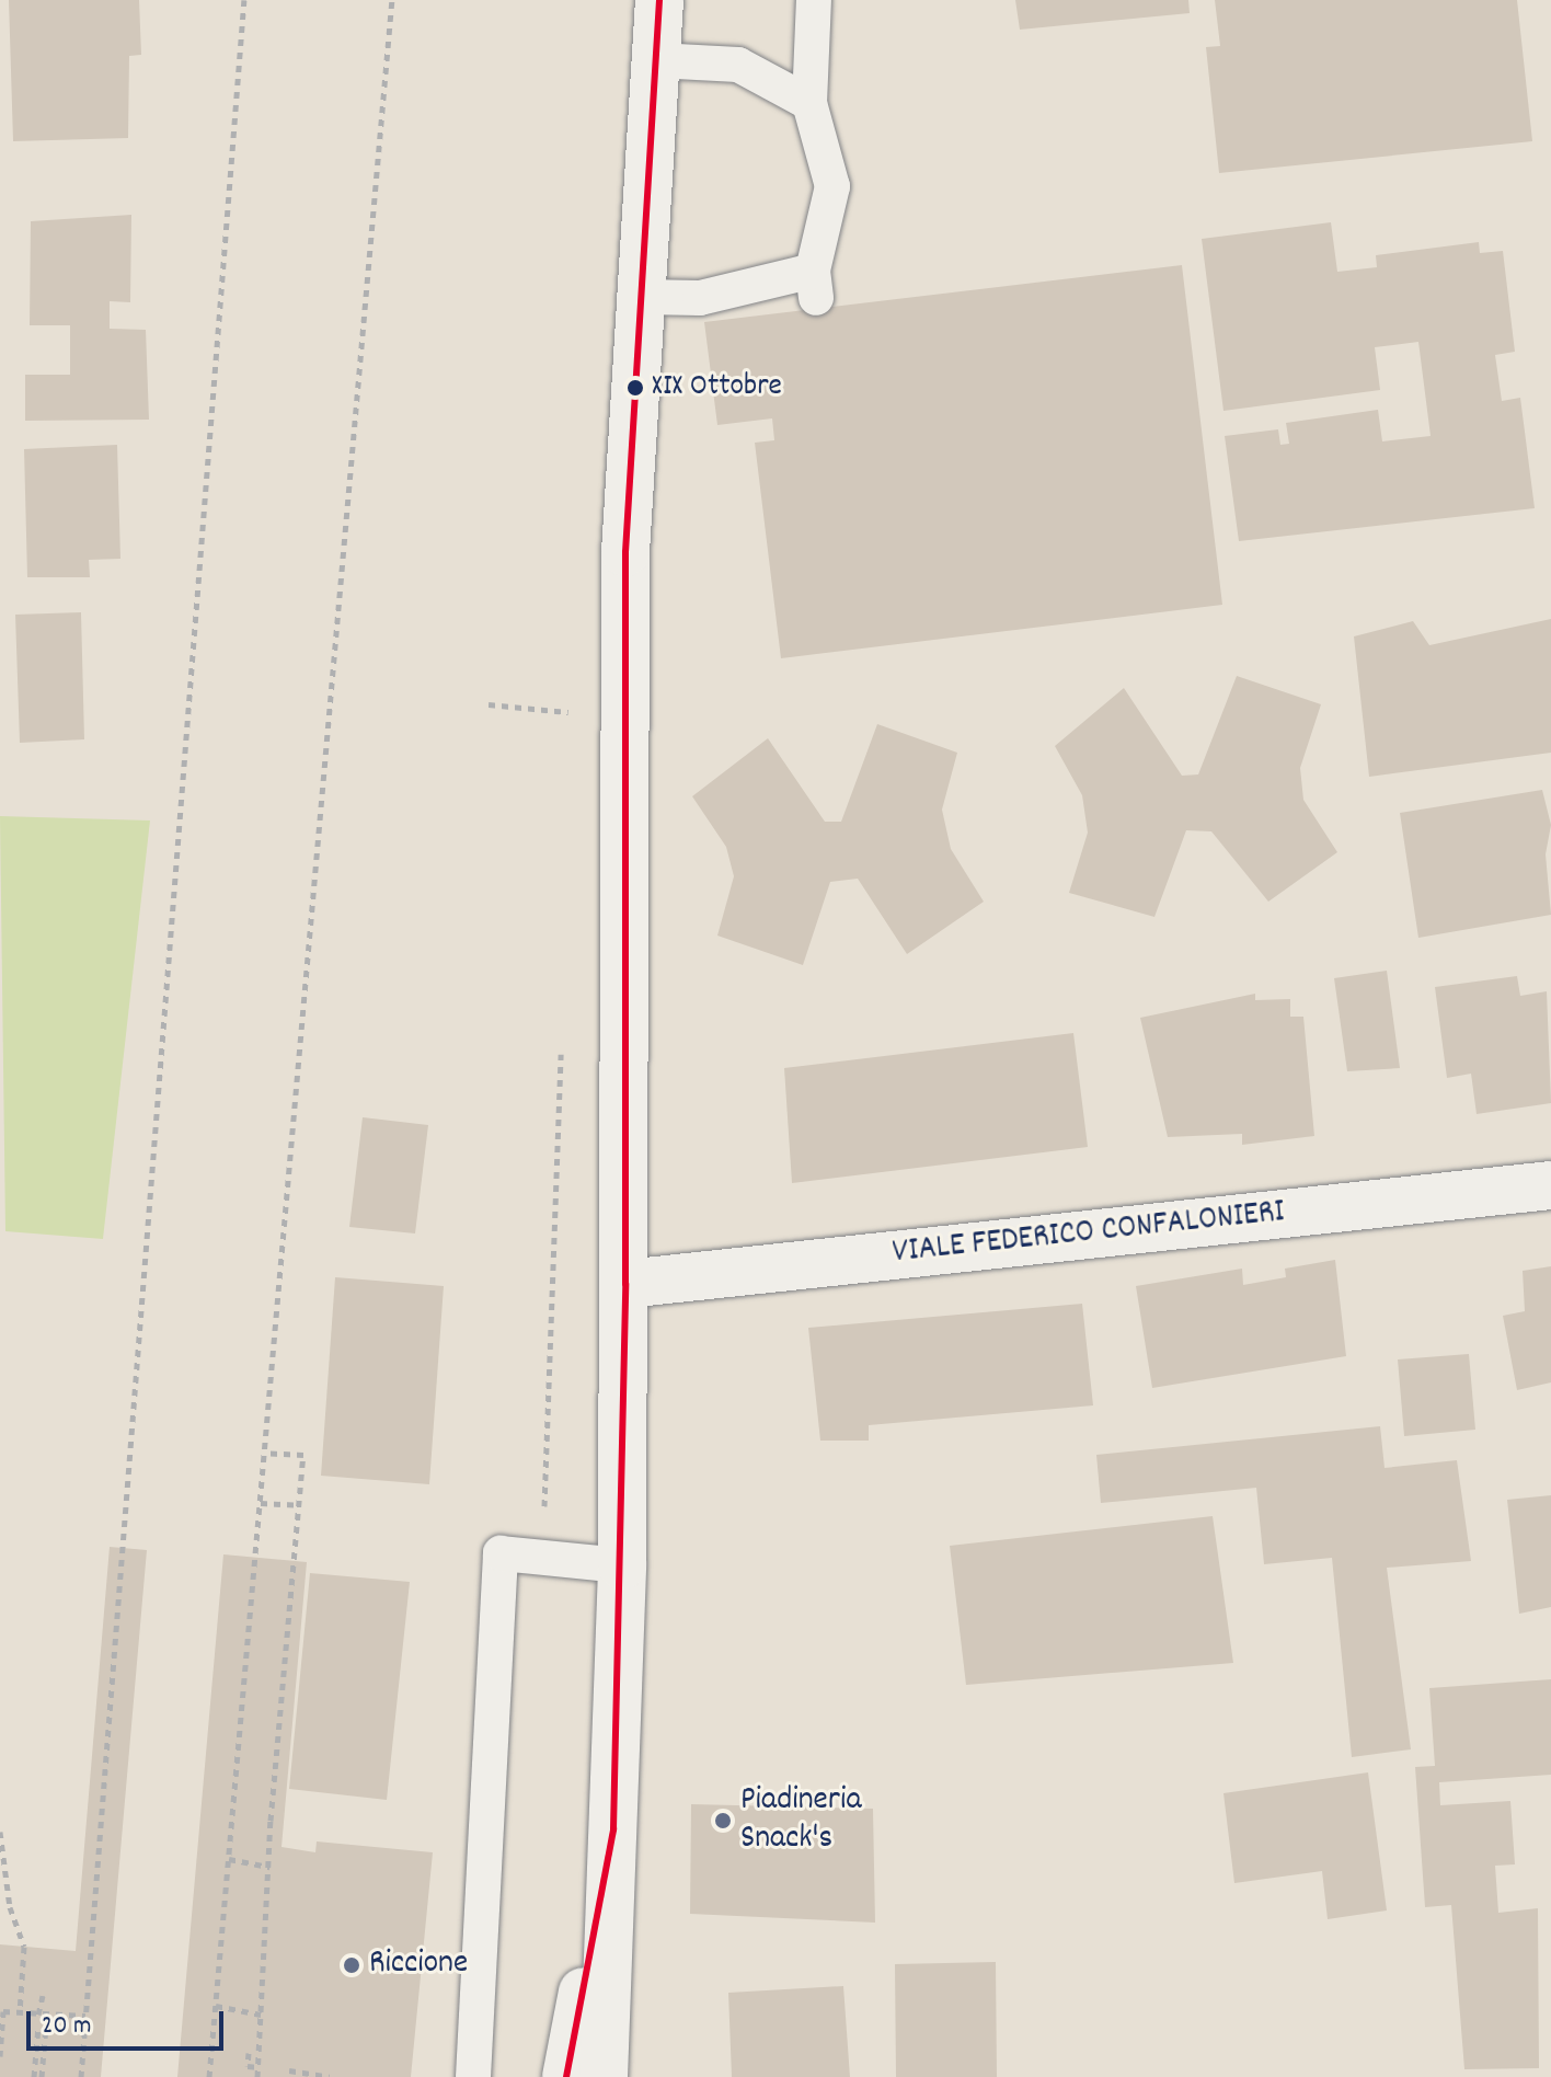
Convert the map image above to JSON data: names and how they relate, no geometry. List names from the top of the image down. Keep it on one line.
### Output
{"streets":{"street":["VIALE FEDERICO CONFALONIERI"]},"places":["XIX Ottobre","Piadineria Snack's","Riccione"],"scale_bar":"20 m"}
